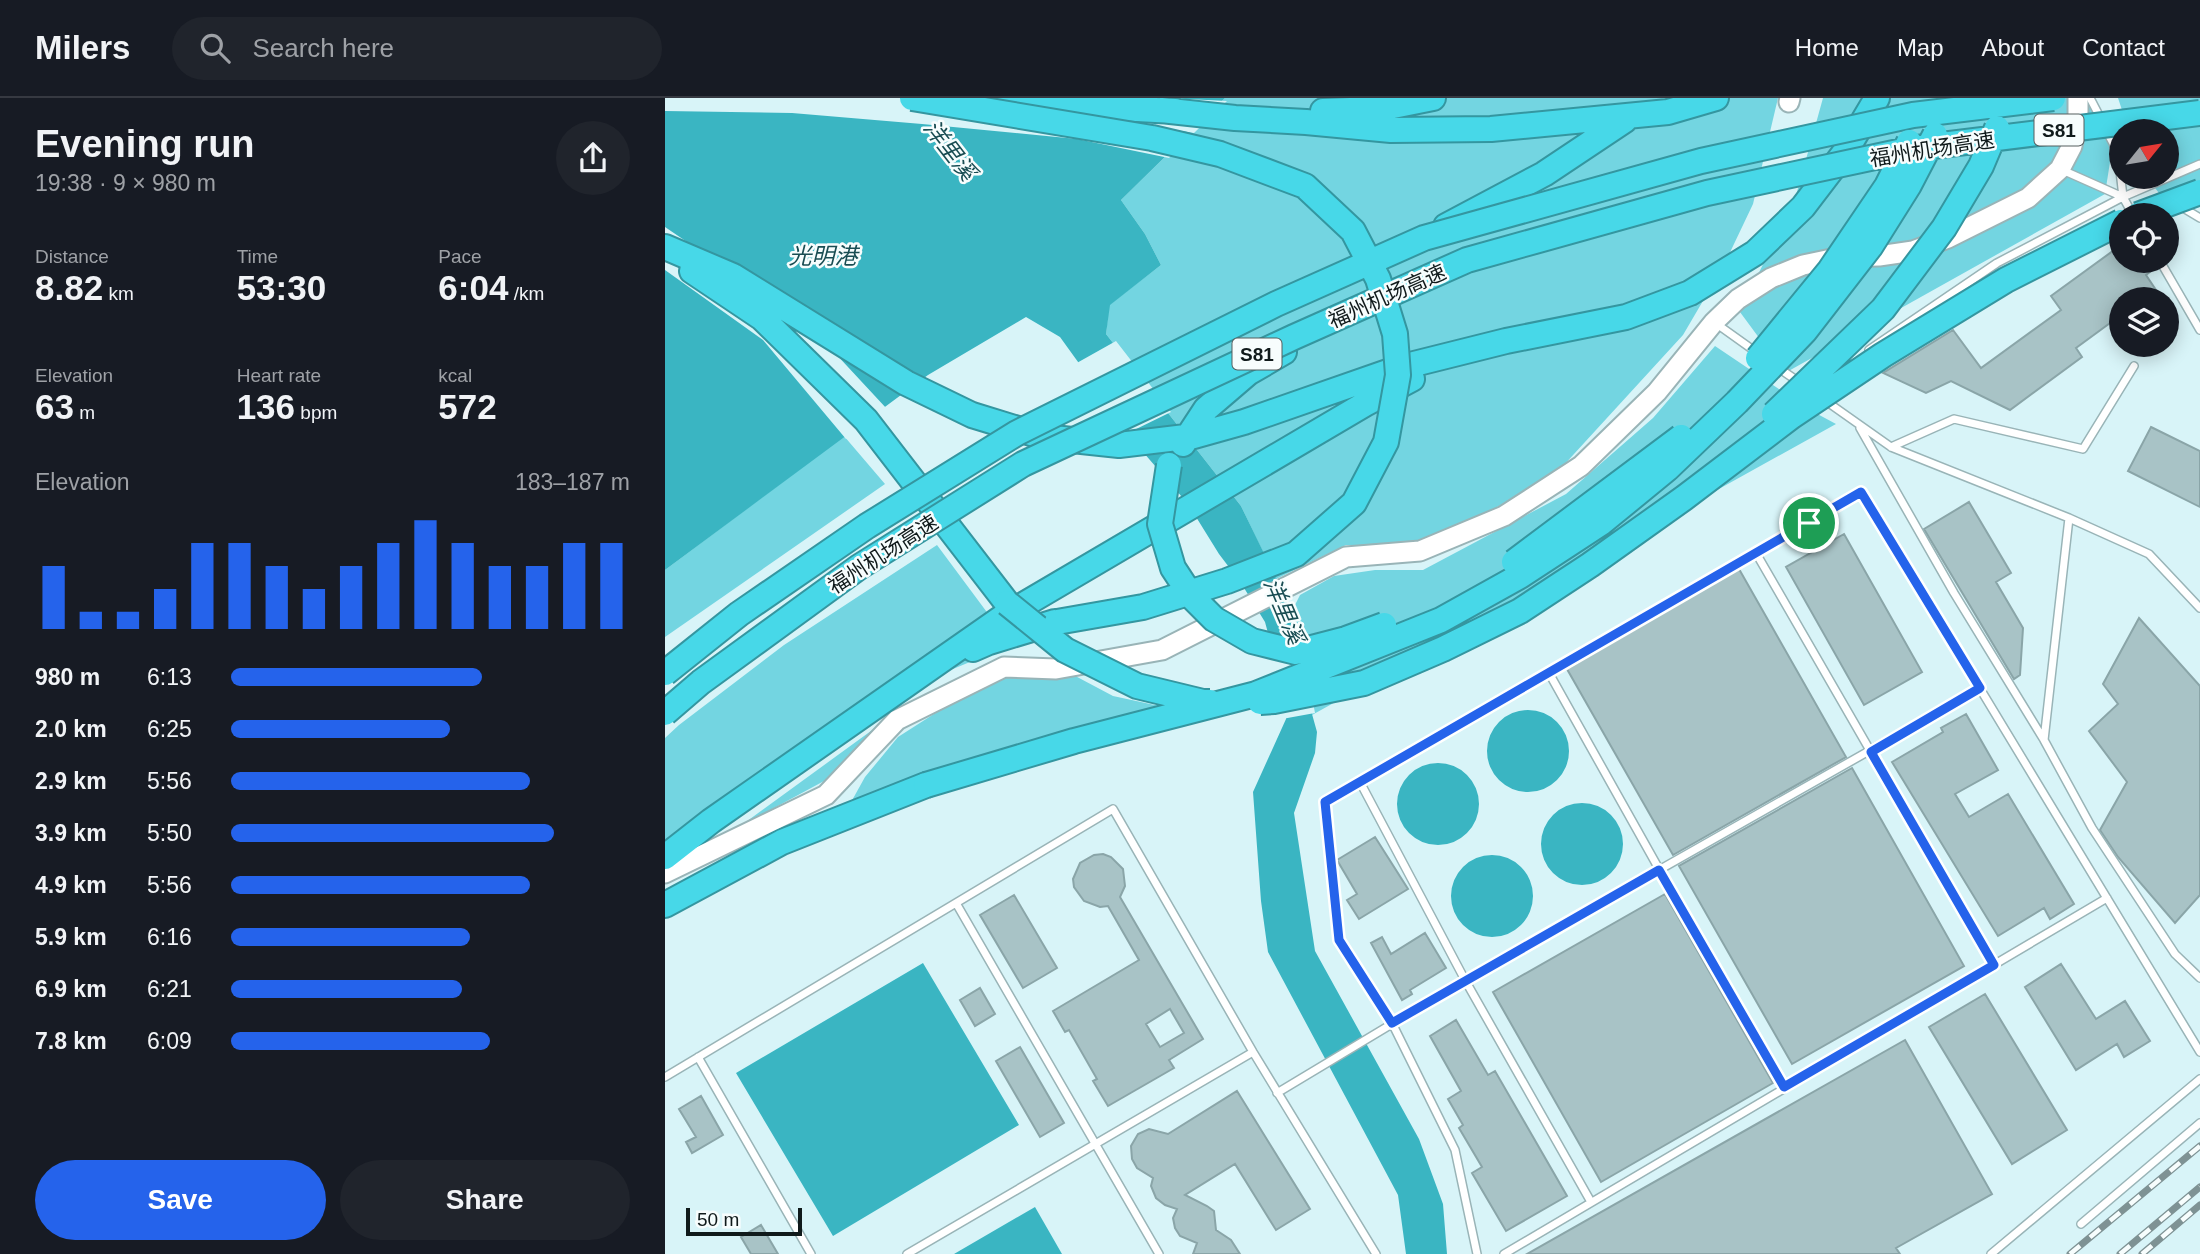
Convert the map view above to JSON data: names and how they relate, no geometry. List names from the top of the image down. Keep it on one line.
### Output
{"streets":{"highway":["S81","福州机场高速"]},"water":["洋里溪","光明港"],"scale_bar":"50 m","north":"top right","page":{"header":"Milers","search":"Search here","nav":["Home","Map","About","Contact"],"heading":["Evening run","19:38 · 9 × 980 m"],"stats":[["Distance","8.82 km"],["Time","53:30"],["Pace","6:04 /km"],["Elevation","63 m"],["Heart rate","136 bpm"],["kcal","572"]],"chart":["Elevation","183–187 m"],"list":[{"name":"980 m","note":"6:13"},{"name":"2.0 km","note":"6:25"},{"name":"2.9 km","note":"5:56"},{"name":"3.9 km","note":"5:50"},{"name":"4.9 km","note":"5:56"},{"name":"5.9 km","note":"6:16"},{"name":"6.9 km","note":"6:21"},{"name":"7.8 km","note":"6:09"}],"buttons":["Save","Share"],"scale":"50 m"}}
